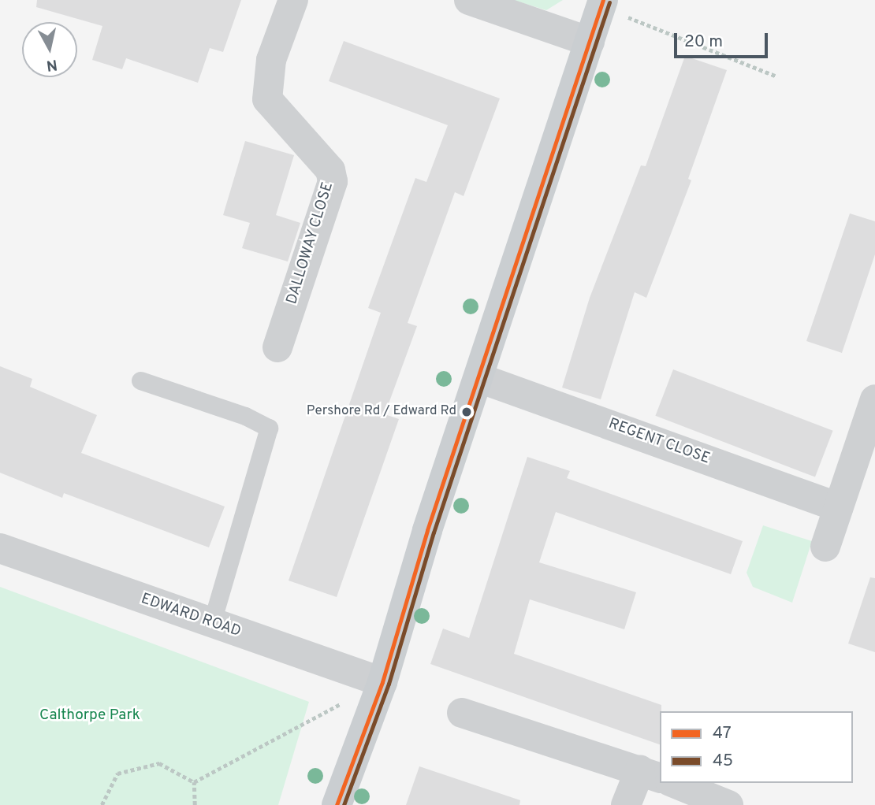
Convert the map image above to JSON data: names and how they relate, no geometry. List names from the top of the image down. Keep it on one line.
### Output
{"streets":{"street":["DALLOWAY CLOSE","REGENT CLOSE","EDWARD ROAD"]},"parks":["Calthorpe Park"],"places":["Pershore Rd / Edward Rd"],"lines":["transit line 47","transit line 45"],"legend":["47","45"],"scale_bar":"20 m","north":"bottom"}
